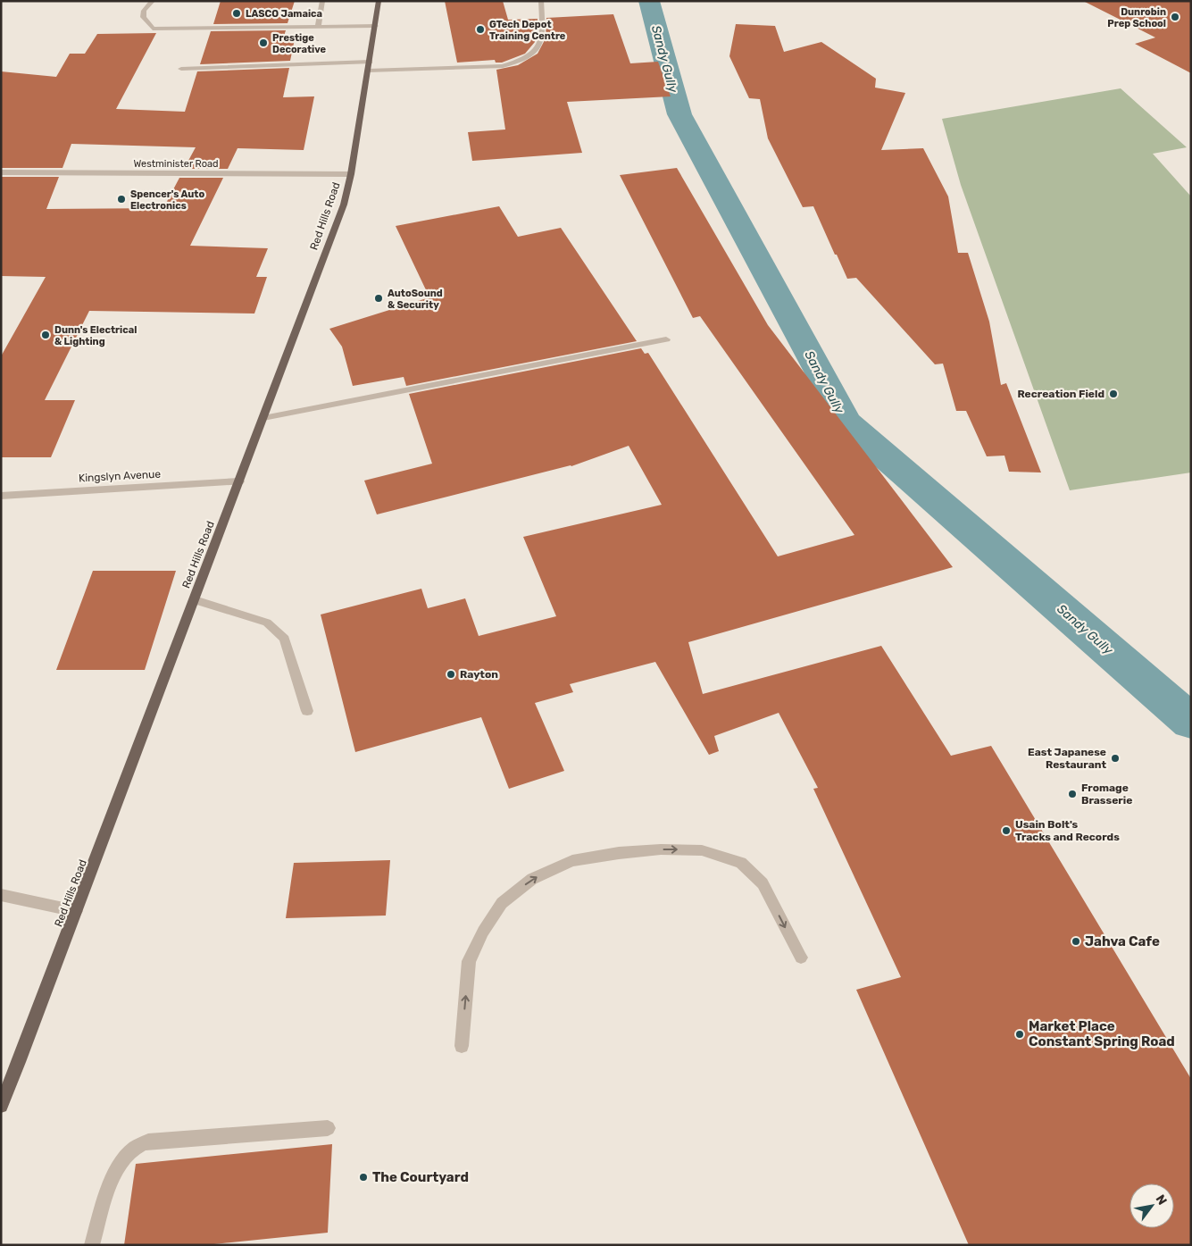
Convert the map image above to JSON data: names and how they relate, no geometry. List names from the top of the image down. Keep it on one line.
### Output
{"streets":{"main road":["Red Hills Road"],"street":["Westminister Road","Kingslyn Avenue"]},"crossings":[["Westminister Road","Red Hills Road"],["Red Hills Road","Kingslyn Avenue"]],"water":["Sandy Gully"],"places":["LASCO Jamaica","Dunrobin Prep School","GTech Depot Training Centre","Prestige Decorative","Spencer's Auto Electronics","AutoSound & Security","Dunn's Electrical & Lighting","Recreation Field","Rayton","East Japanese Restaurant","Fromage Brasserie","Usain Bolt's Tracks and Records","Jahva Cafe","Market Place Constant Spring Road","The Courtyard"],"north":"top right"}
